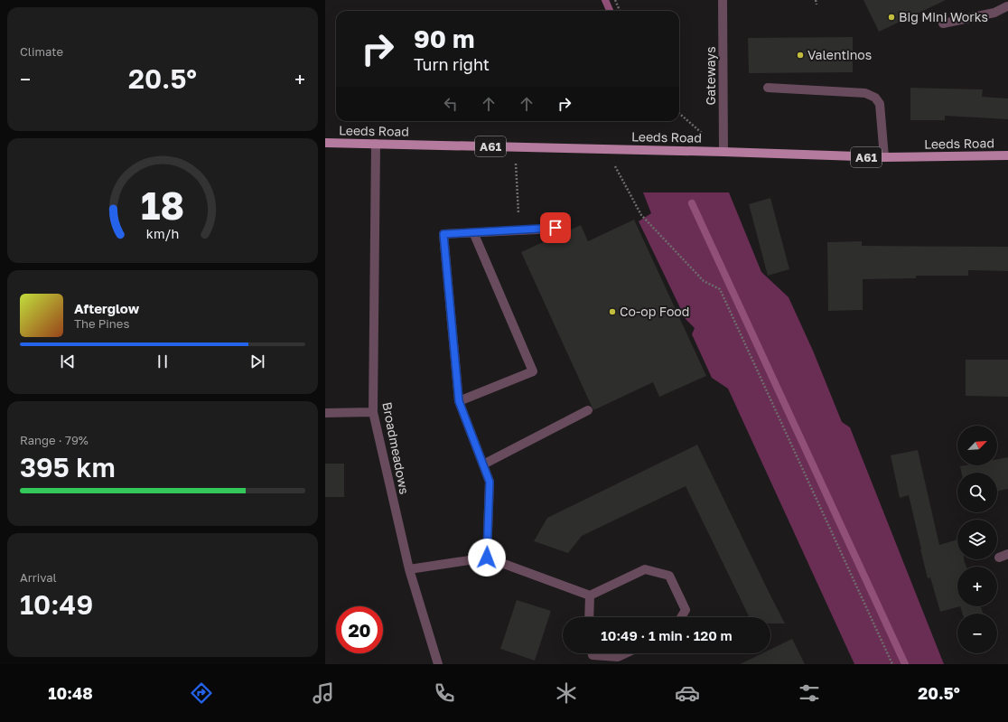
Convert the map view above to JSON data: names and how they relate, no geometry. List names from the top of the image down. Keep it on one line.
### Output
{"streets":{"main road":["Leeds Road","A61"],"street":["Gateways","Broadmeadows"]},"crossings":[["Gateways","Leeds Road"],["Leeds Road","Broadmeadows"]],"places":["Big Mini Works","Valentinos","Co-op Food"],"north":"top right","page":{"tile":["Climate",["Range · 79%","395 km"],["Arrival","10:49"]],"turn":["90 m","Turn right"],"heat":["−","20.5°","+"],"song":["Afterglow","The Pines"],"map_buttons":["+","−"],"limit":"20","trip":"10:49 · 1 min · 120 m","tabs":["10:48","20.5°"],"gauge":["18","km/h"]}}
